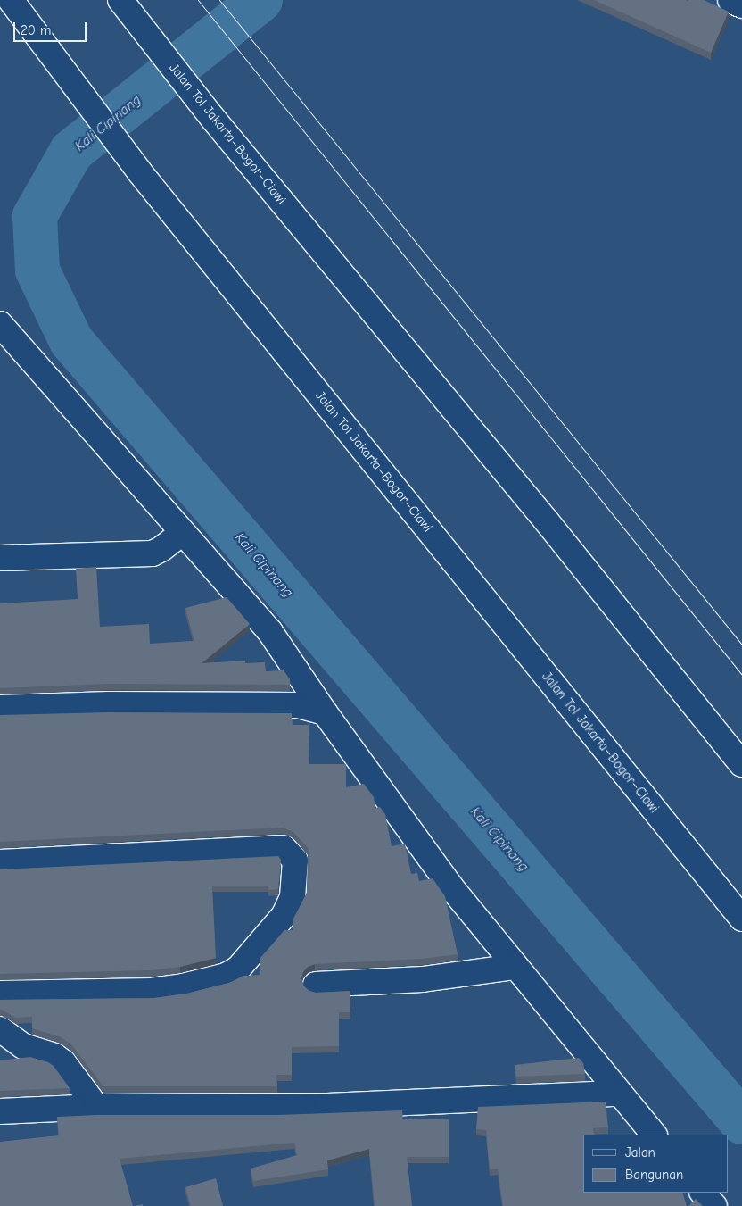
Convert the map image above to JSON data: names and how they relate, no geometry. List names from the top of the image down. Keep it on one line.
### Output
{"streets":{"main road":["Jalan Tol Jakarta–Bogor–Ciawi"]},"water":["Kali Cipinang"],"legend":["Jalan","Bangunan"],"scale_bar":"20 m"}
